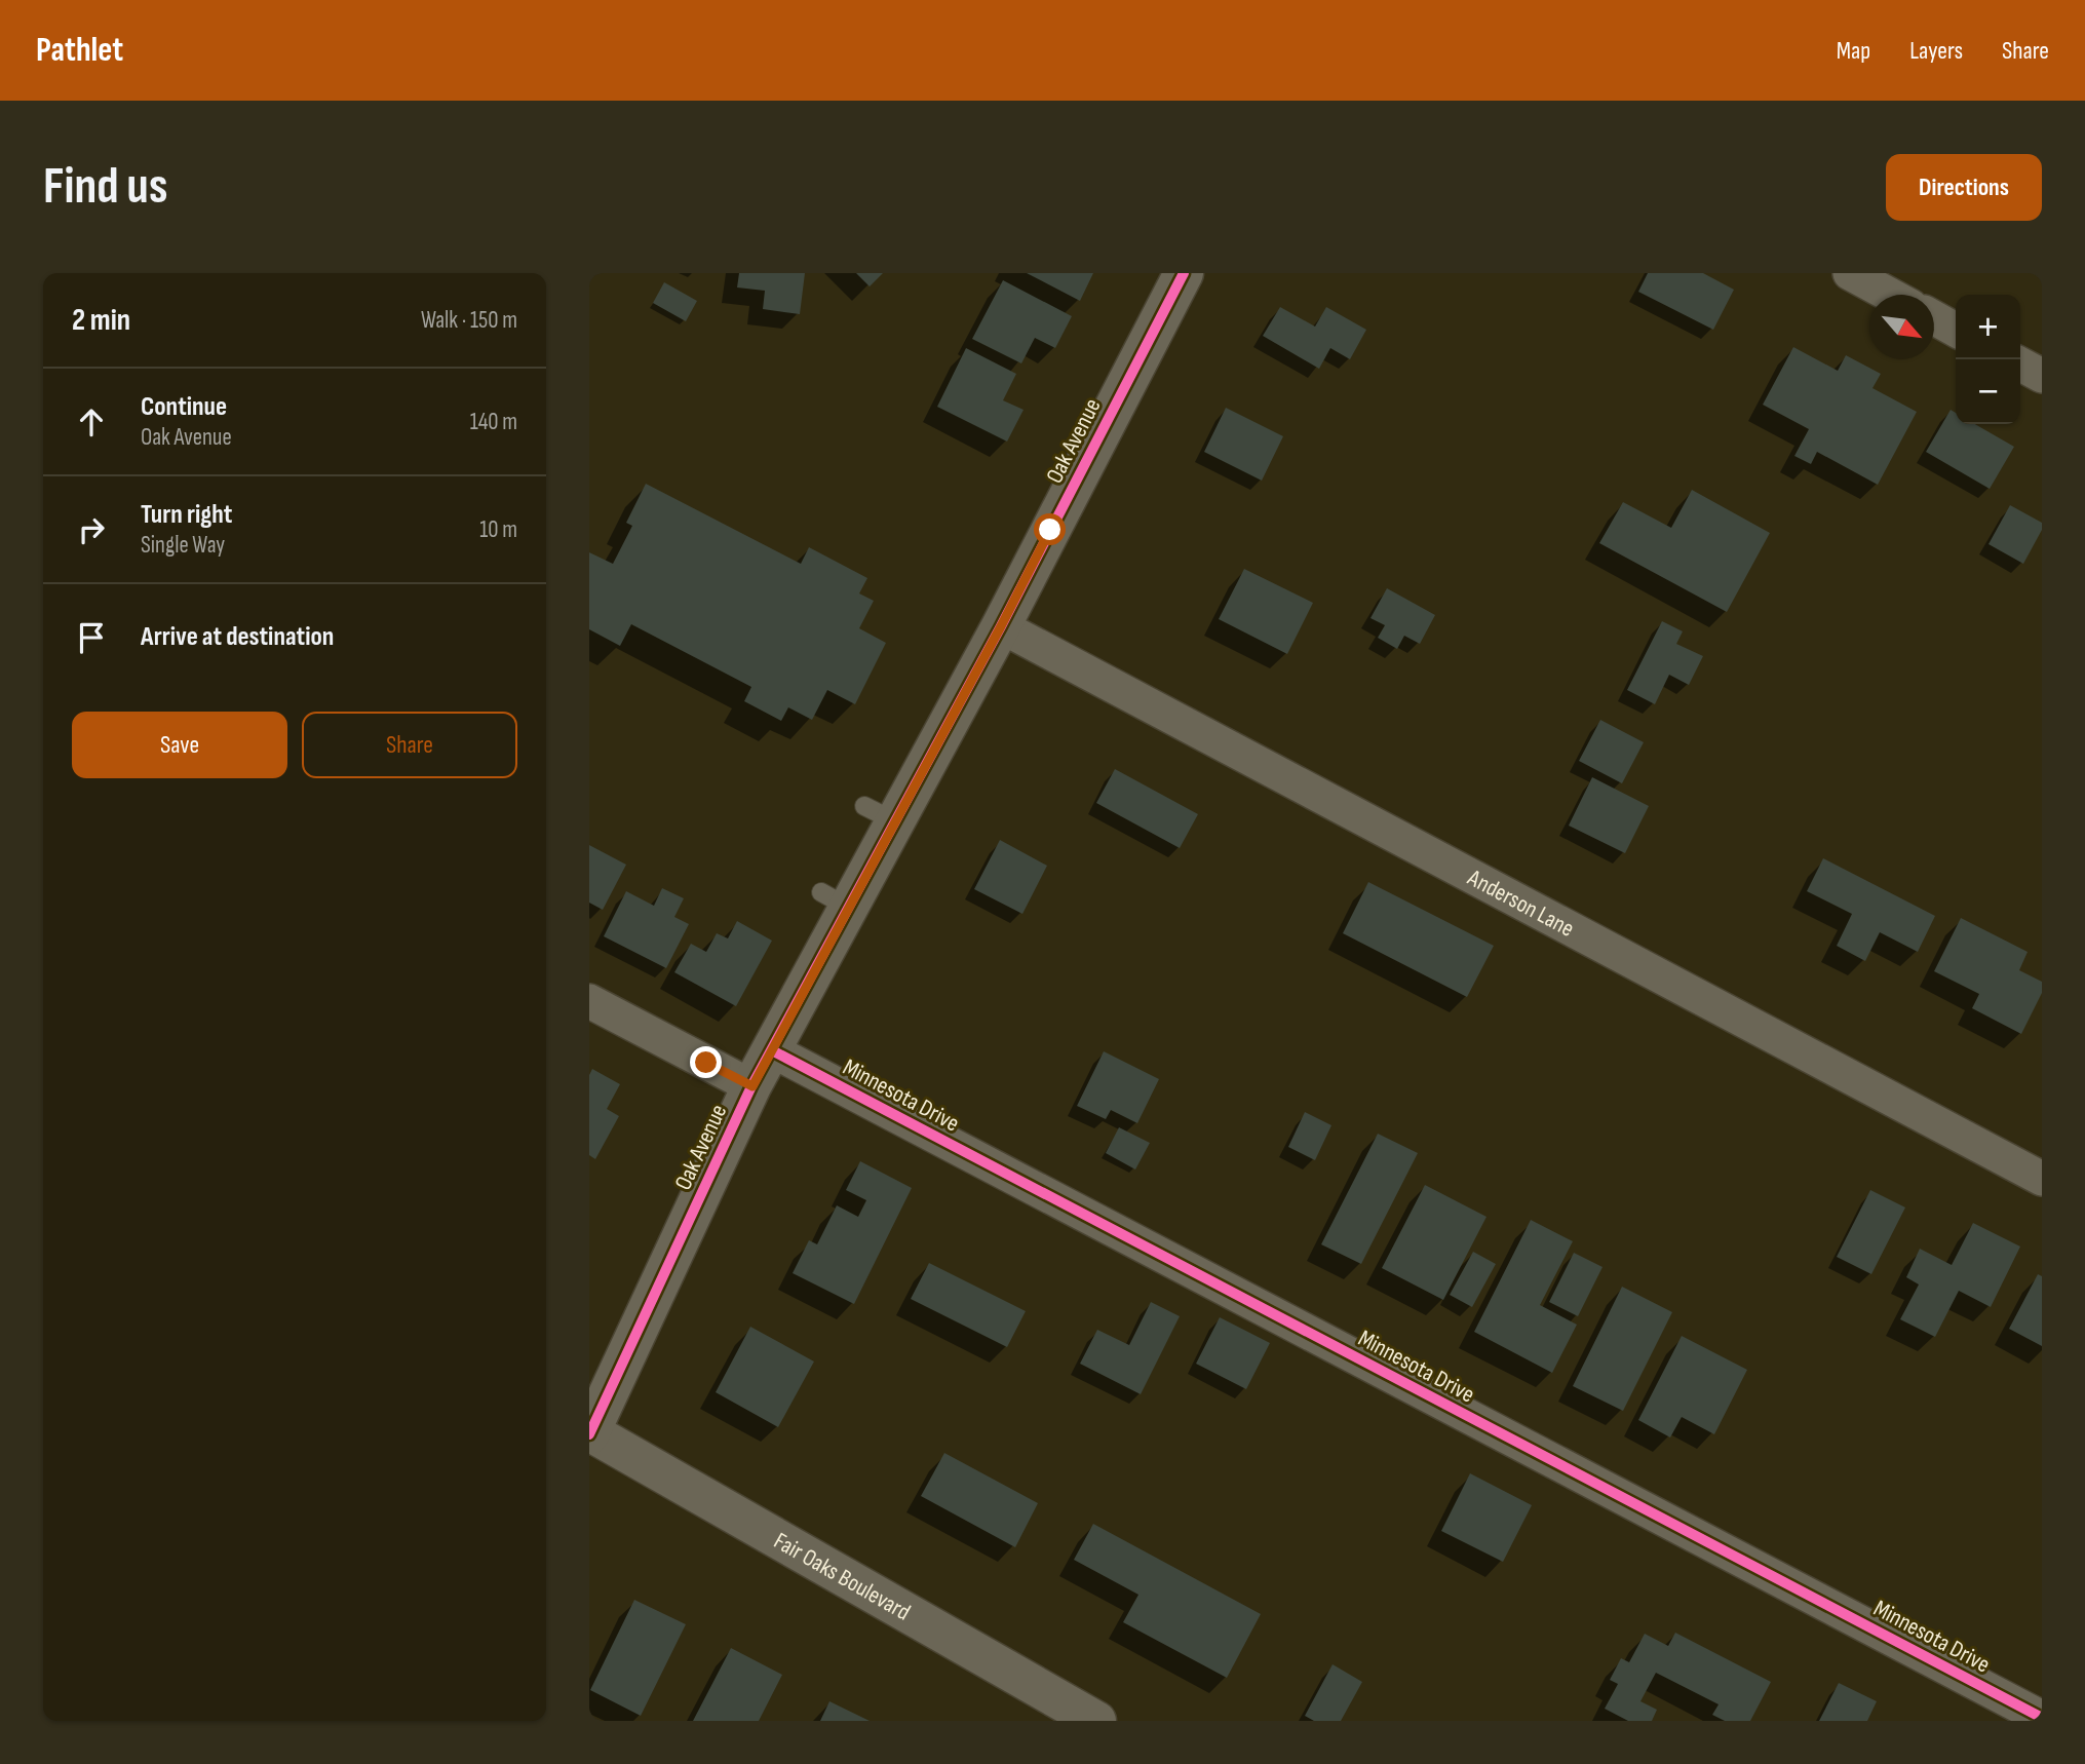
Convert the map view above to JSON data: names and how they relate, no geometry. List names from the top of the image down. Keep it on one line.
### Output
{"streets":{"main road":["Oak Avenue","Fair Oaks Boulevard"],"street":["Anderson Lane","Minnesota Drive"]},"crossings":[["Oak Avenue","Anderson Lane"],["Oak Avenue","Minnesota Drive"],["Oak Avenue","Fair Oaks Boulevard"]],"north":"bottom right","page":{"header":"Pathlet","nav":["Map","Layers","Share"],"buttons":["Directions",["Save","Share"]],"title":"Find us","heading":["2 min","Walk · 150 m"],"map_buttons":["+","−"],"list":[["Continue","Oak Avenue","140 m"],["Turn right","Single Way","10 m"],"Arrive at destination"]}}
